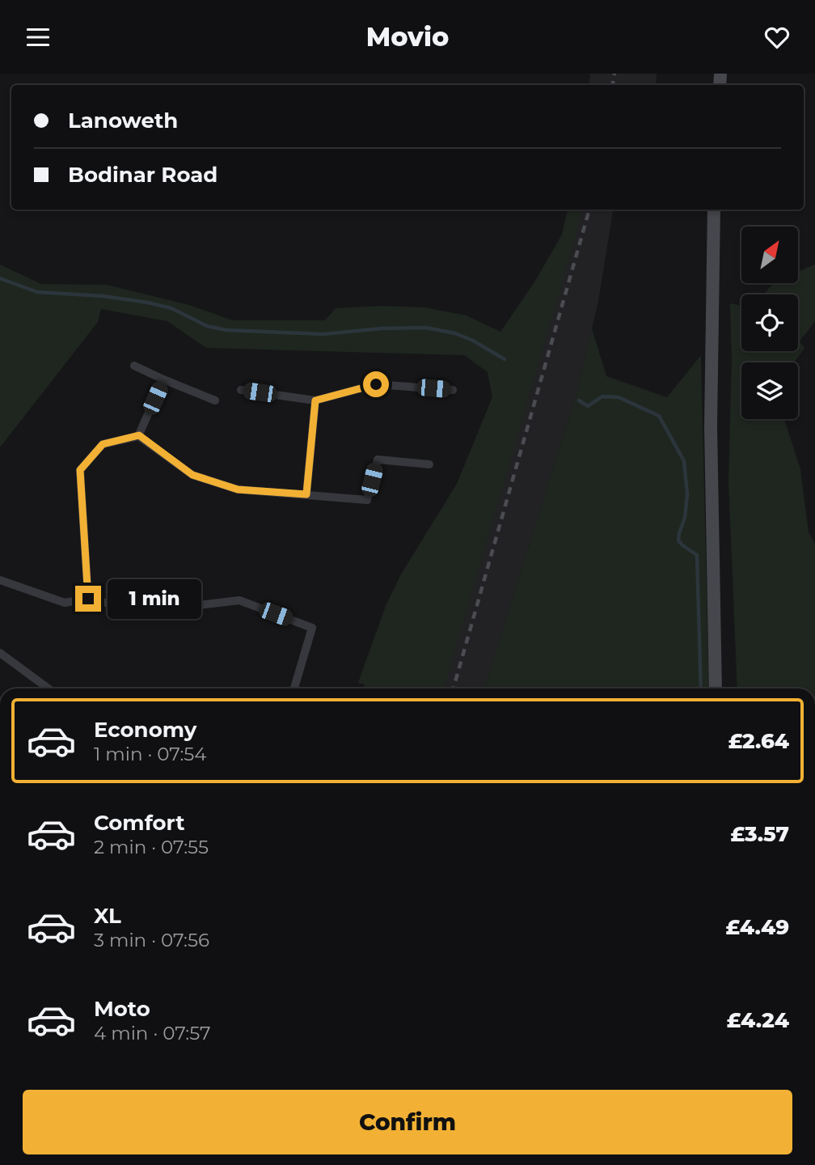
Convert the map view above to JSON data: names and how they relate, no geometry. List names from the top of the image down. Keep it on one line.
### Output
{"north":"top right","page":{"header":"Movio","banner":["Lanoweth","Bodinar Road"],"bubble":"1 min","list":[{"name":"Economy","note":"1 min · 07:54","value":"£2.64"},{"name":"Comfort","note":"2 min · 07:55","value":"£3.57"},{"name":"XL","note":"3 min · 07:56","value":"£4.49"},{"name":"Moto","note":"4 min · 07:57","value":"£4.24"}],"buttons":"Confirm"}}
